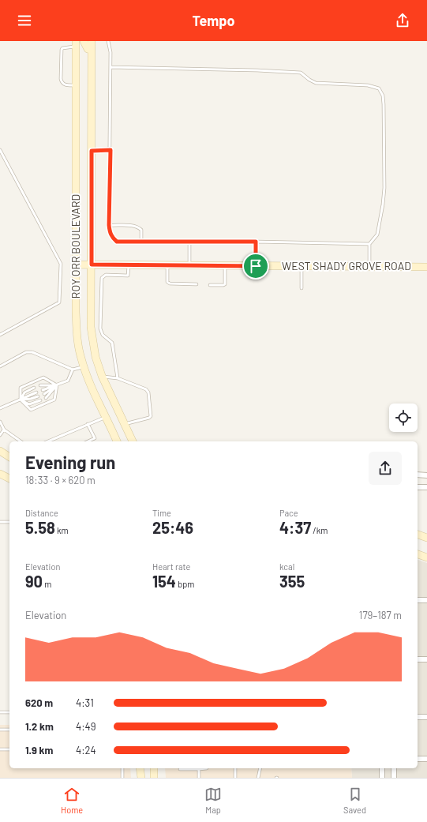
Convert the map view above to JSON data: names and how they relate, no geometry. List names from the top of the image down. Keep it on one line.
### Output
{"streets":{"main road":["ROY ORR BOULEVARD","WEST SHADY GROVE ROAD"]},"crossings":[["ROY ORR BOULEVARD","WEST SHADY GROVE ROAD"]],"page":{"header":"Tempo","heading":["Evening run","18:33 · 9 × 620 m"],"stats":[["Distance","5.58 km"],["Time","25:46"],["Pace","4:37 /km"],["Elevation","90 m"],["Heart rate","154 bpm"],["kcal","355"]],"chart":["Elevation","179–187 m"],"list":[{"name":"620 m","note":"4:31"},{"name":"1.2 km","note":"4:49"},{"name":"1.9 km","note":"4:24"}],"tabs":["Home","Map","Saved"]}}
